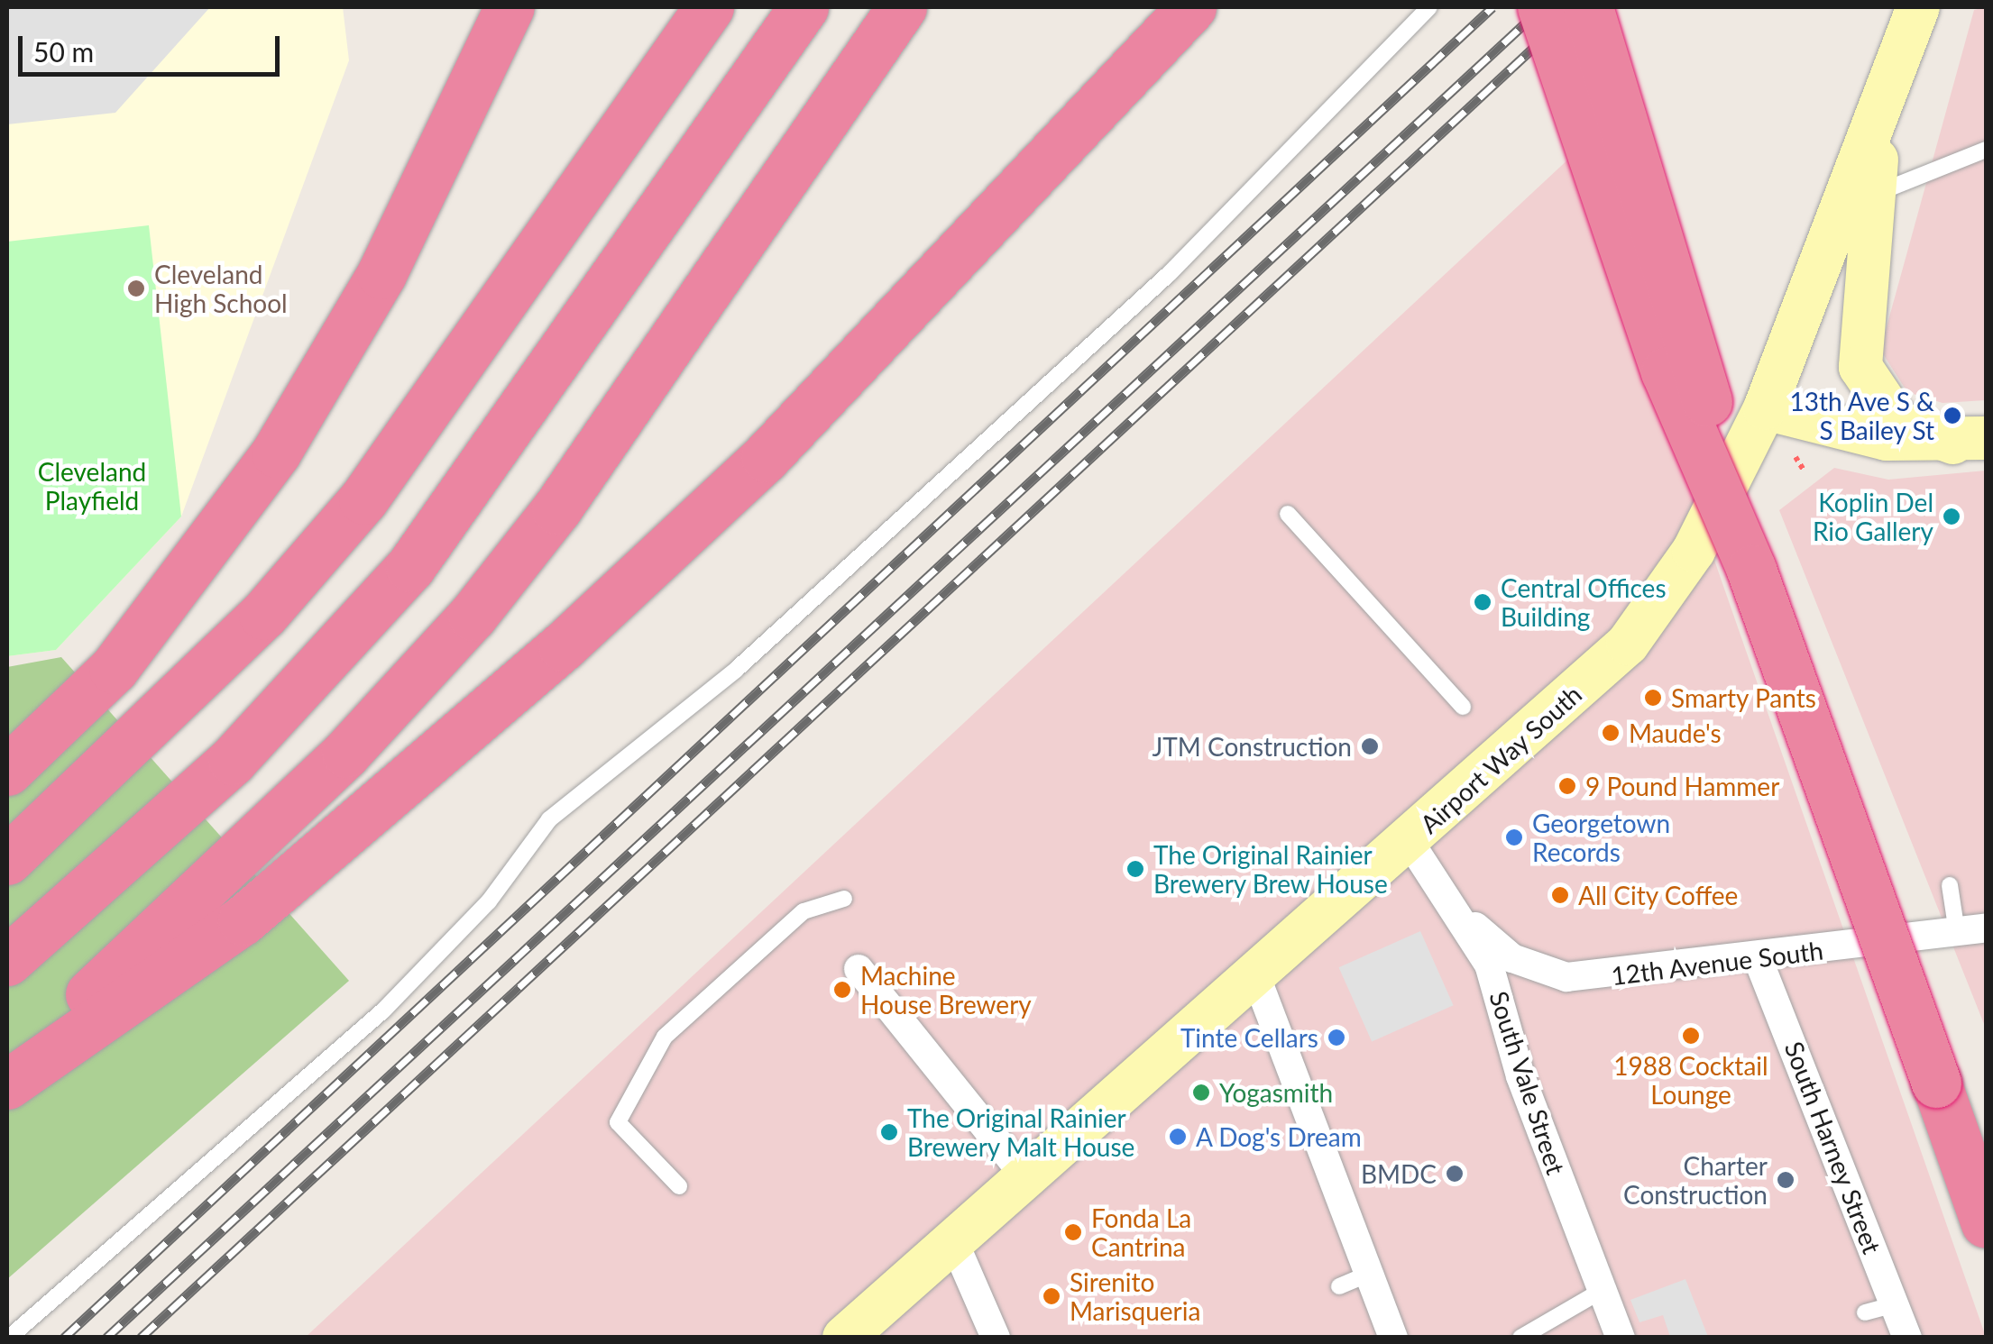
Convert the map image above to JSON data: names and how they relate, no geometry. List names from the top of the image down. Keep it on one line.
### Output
{"streets":{"main road":["Airport Way South"],"street":["12th Avenue South","South Vale Street","South Harney Street"]},"crossings":[["Airport Way South","South Vale Street"],["12th Avenue South","South Vale Street"],["12th Avenue South","South Harney Street"]],"parks":["Cleveland Playfield"],"places":["Cleveland High School","13th Ave S & S Bailey St","Koplin Del Rio Gallery","Central Offices Building","Smarty Pants","Maude's","JTM Construction","9 Pound Hammer","Georgetown Records","The Original Rainier Brewery Brew House","All City Coffee","Machine House Brewery","1988 Cocktail Lounge","Tinte Cellars","Yogasmith","The Original Rainier Brewery Malt House","A Dog's Dream","BMDC","Charter Construction","Fonda La Cantrina","Sirenito Marisqueria"],"scale_bar":"50 m"}
